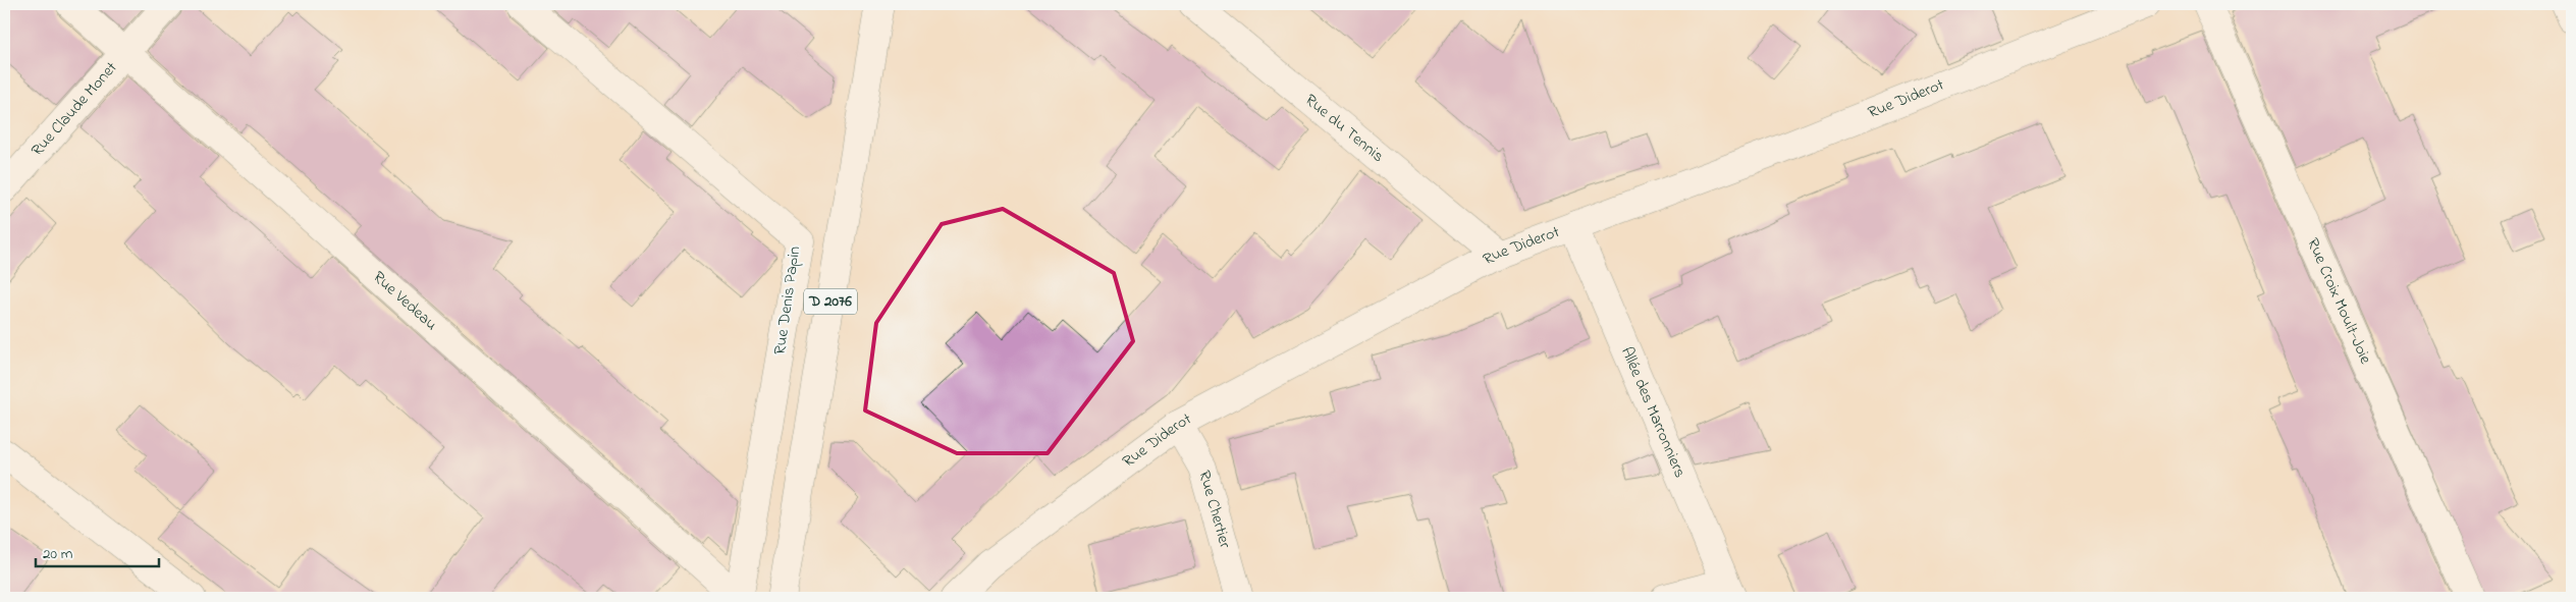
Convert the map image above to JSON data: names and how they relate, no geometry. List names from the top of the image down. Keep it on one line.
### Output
{"streets":{"street":["Rue Diderot","Rue Claude Monet","Rue du Tennis","Rue Denis Papin","Rue Vedeau","D 2076","Rue Croix Moult-Joie","Allée des Marronniers","Rue Chertier"]},"crossings":[["Rue Diderot","Rue du Tennis"],["Rue Diderot","Allée des Marronniers"],["Rue Diderot","Rue Chertier"],["Rue Claude Monet","Rue Vedeau"],["Rue Denis Papin","Rue Vedeau"]],"scale_bar":"20 m"}
